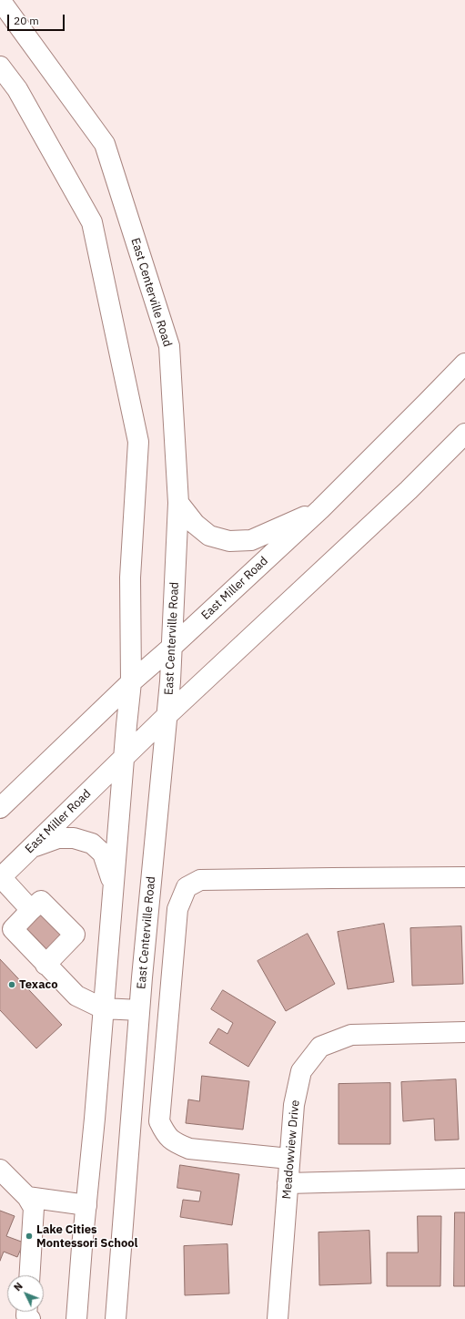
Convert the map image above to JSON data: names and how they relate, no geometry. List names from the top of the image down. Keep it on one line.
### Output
{"streets":{"main road":["East Centerville Road","East Miller Road","Meadowview Drive"]},"crossings":[["East Centerville Road","East Miller Road"]],"places":["Texaco","Lake Cities Montessori School"],"scale_bar":"20 m","north":"top left"}
